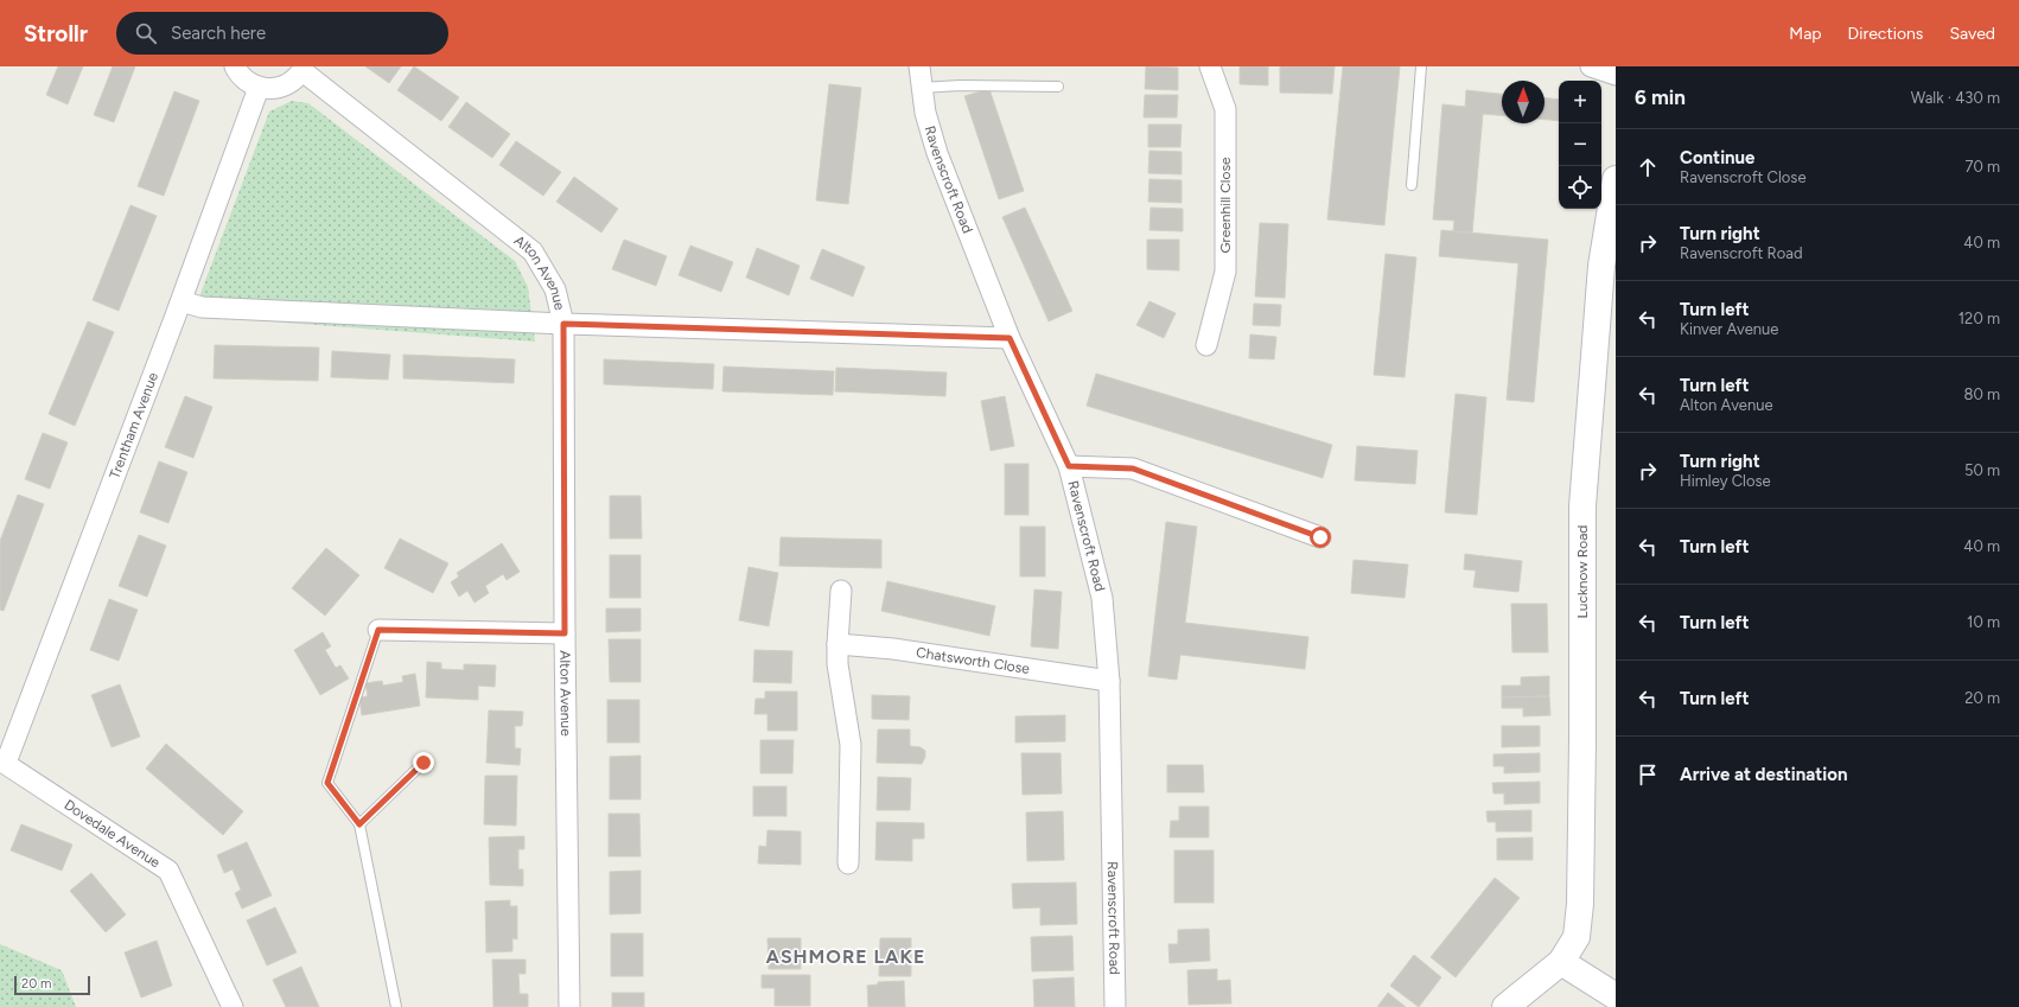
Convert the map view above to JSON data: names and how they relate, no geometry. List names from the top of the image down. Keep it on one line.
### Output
{"streets":{"street":["Ravenscroft Road","Greenhill Close","Alton Avenue","Trentham Avenue","Lucknow Road","Chatsworth Close","Dovedale Avenue"]},"crossings":[["Ravenscroft Road","Chatsworth Close"],["Trentham Avenue","Dovedale Avenue"]],"districts":["ASHMORE LAKE"],"scale_bar":"20 m","north":"top","page":{"header":"Strollr","search":"Search here","nav":["Map","Directions","Saved"],"heading":["6 min","Walk · 430 m"],"map_buttons":["+","−"],"list":[["Continue","Ravenscroft Close","70 m"],["Turn right","Ravenscroft Road","40 m"],["Turn left","Kinver Avenue","120 m"],["Turn left","Alton Avenue","80 m"],["Turn right","Himley Close","50 m"],["Turn left","40 m"],["Turn left","10 m"],["Turn left","20 m"],"Arrive at destination"],"scale":"20 m"}}
